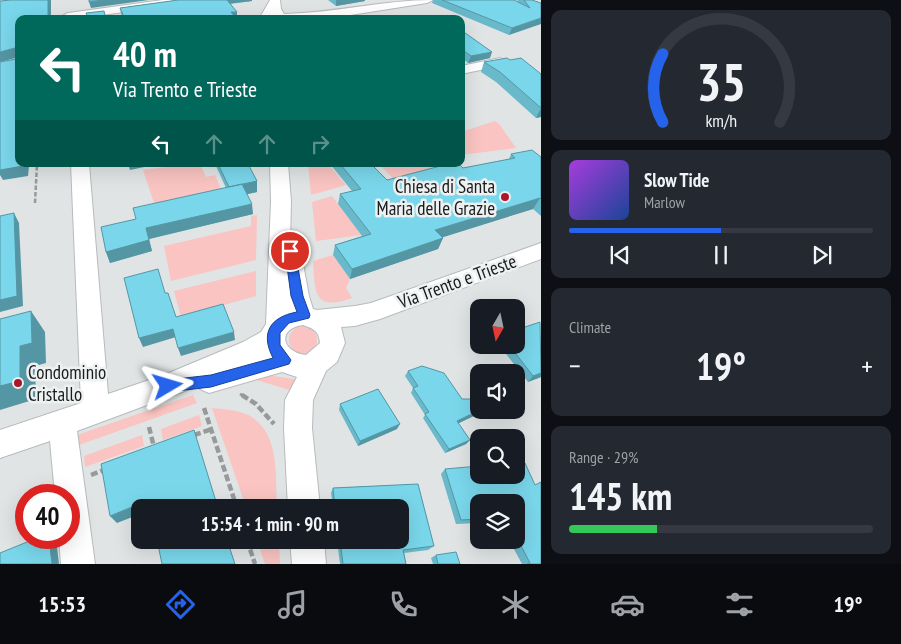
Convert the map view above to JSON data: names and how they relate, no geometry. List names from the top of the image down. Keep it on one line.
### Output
{"streets":{"street":["Via Trento e Trieste"]},"places":["Chiesa di Santa Maria delle Grazie","Condominio Cristallo"],"north":"bottom","page":{"turn":["40 m","Via Trento e Trieste"],"song":["Slow Tide","Marlow"],"tile":["Climate",["Range · 29%","145 km"]],"heat":["−","19°","+"],"limit":"40","trip":"15:54 · 1 min · 90 m","tabs":["15:53","19°"],"gauge":["35","km/h"]}}
